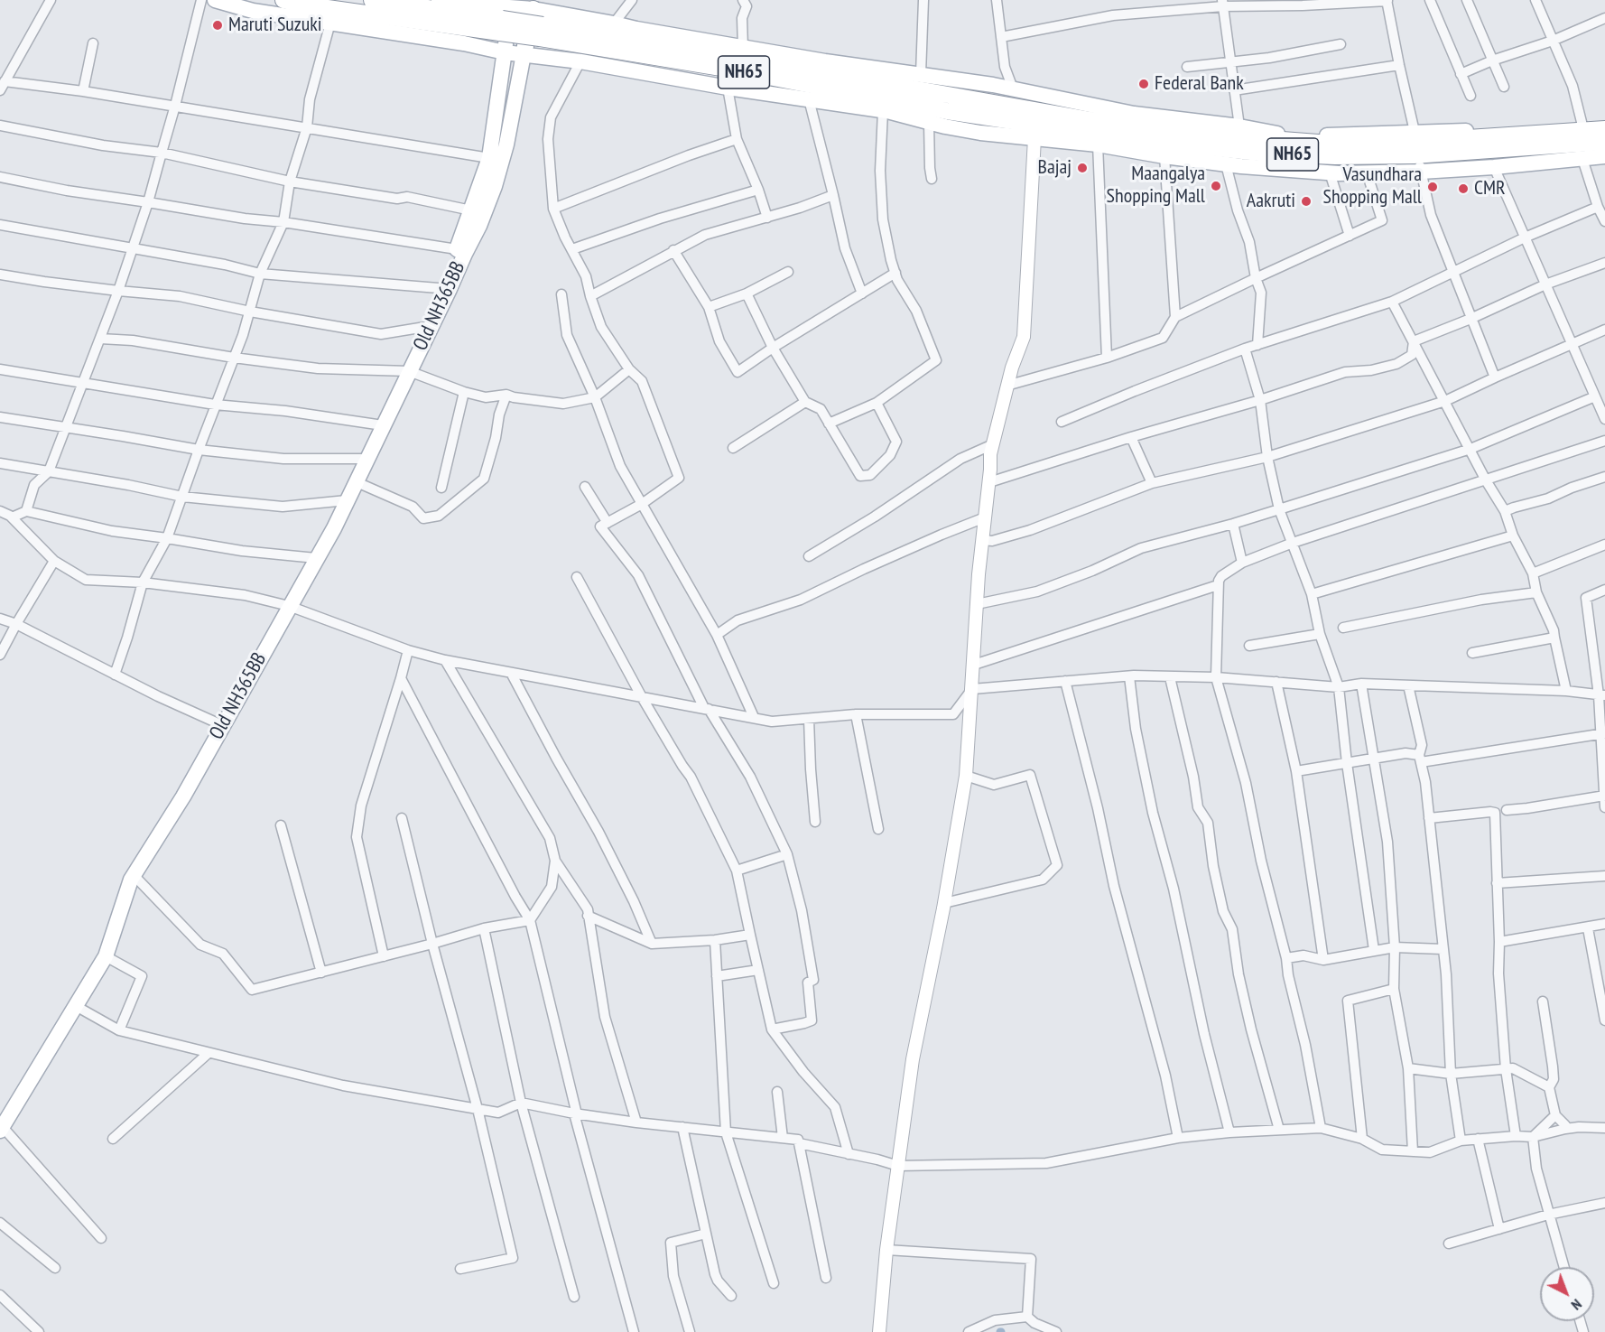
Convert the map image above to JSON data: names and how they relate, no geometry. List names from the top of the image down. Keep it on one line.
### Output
{"streets":{"highway":["NH65"],"main road":["Old NH365BB"]},"crossings":[["NH65","Old NH365BB"]],"places":["Maruti Suzuki","Federal Bank","Bajaj","Maangalya Shopping Mall","Vasundhara Shopping Mall","CMR","Aakruti"],"north":"bottom right"}
